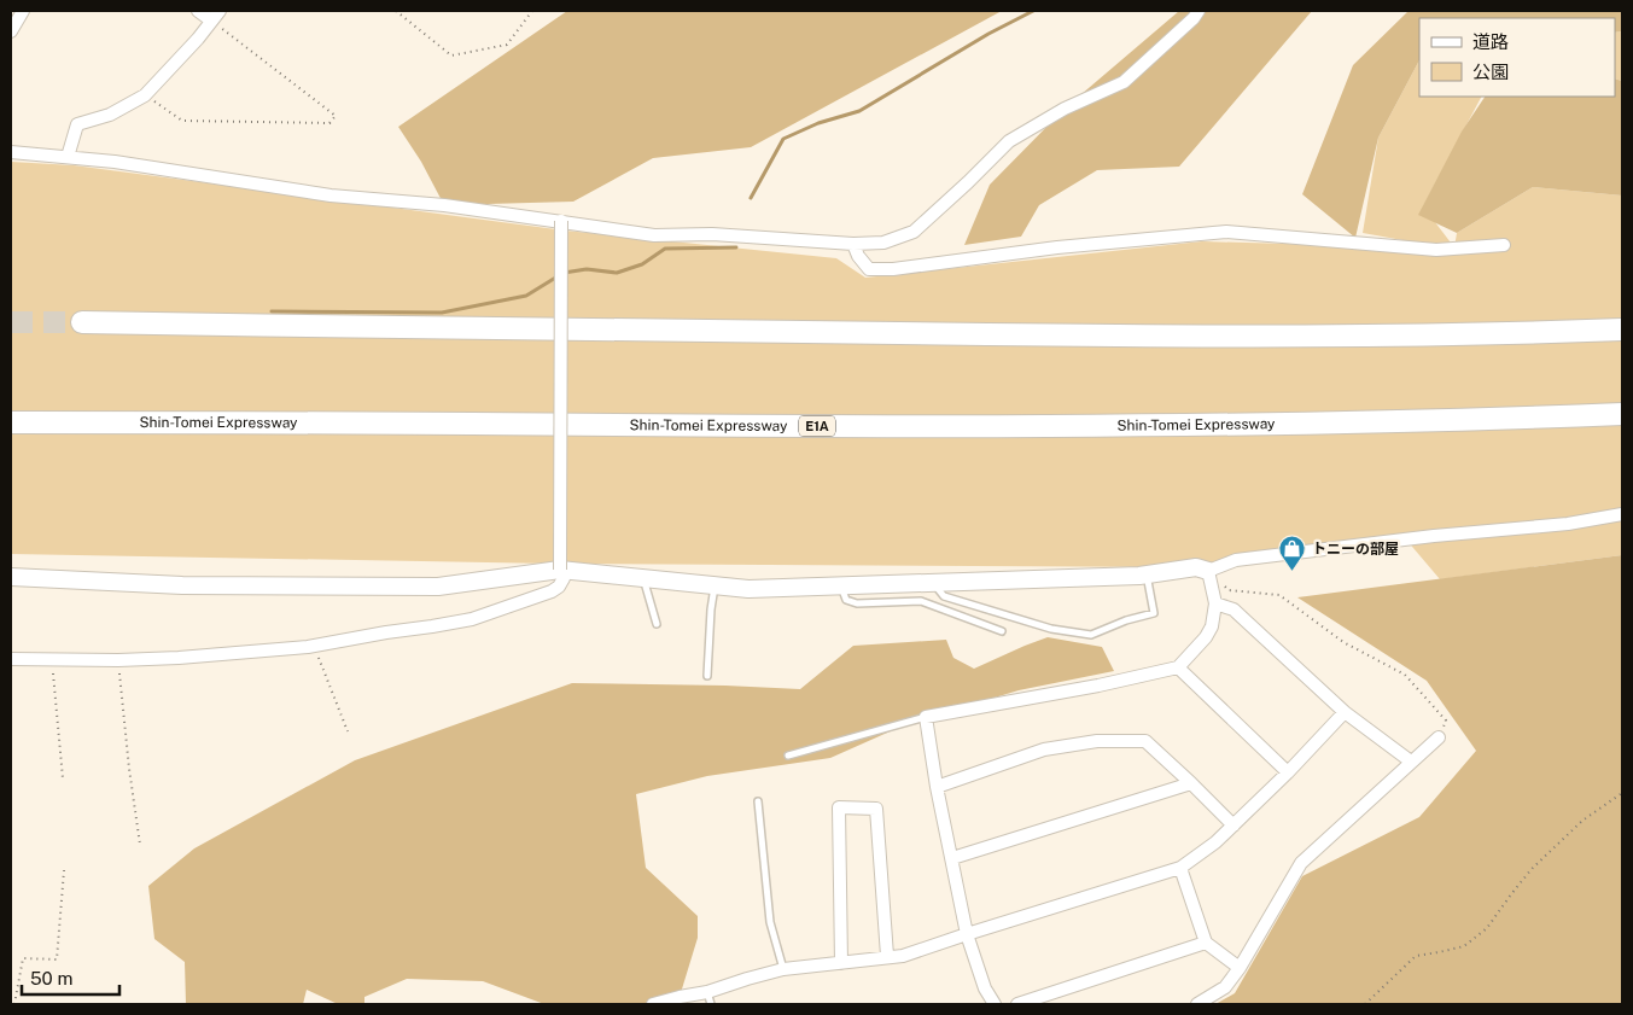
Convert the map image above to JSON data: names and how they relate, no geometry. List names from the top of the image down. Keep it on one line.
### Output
{"streets":{"highway":["Shin-Tomei Expressway","E1A"]},"places":{"shop":["トニーの部屋"]},"legend":["道路","公園"],"scale_bar":"50 m"}
